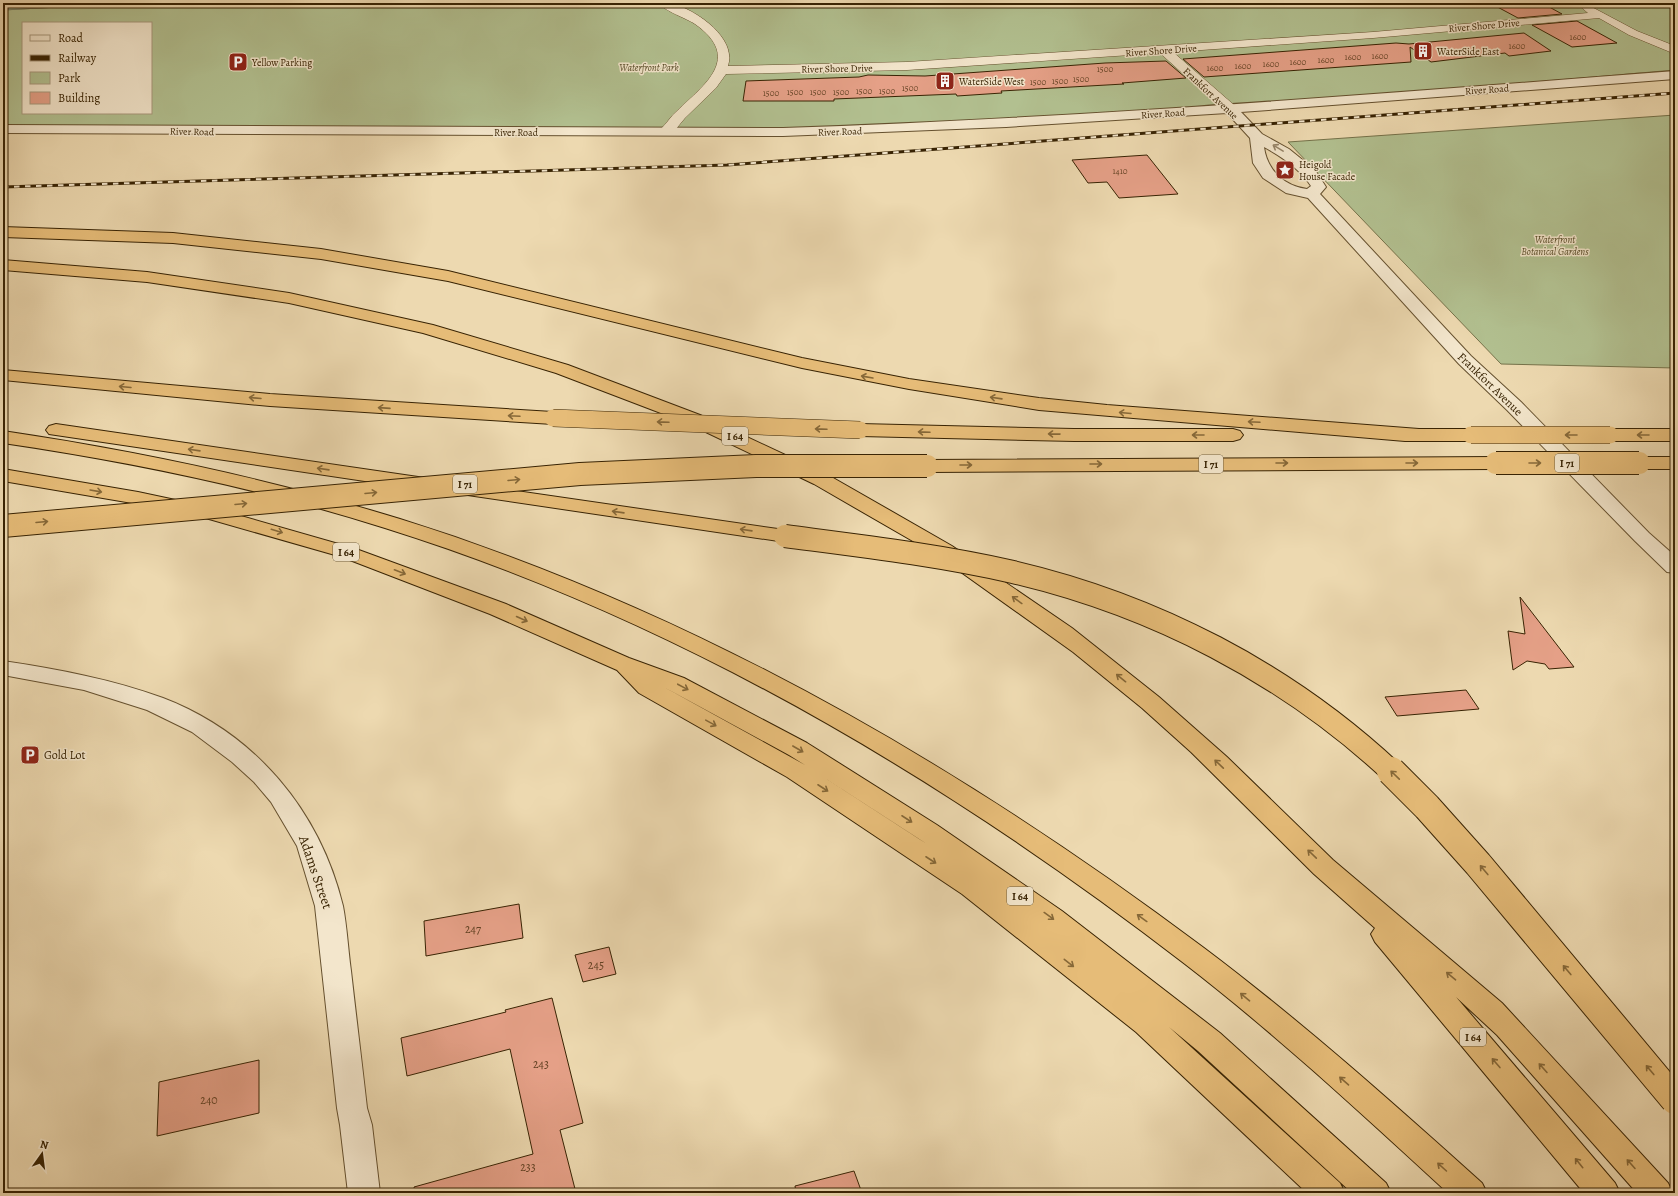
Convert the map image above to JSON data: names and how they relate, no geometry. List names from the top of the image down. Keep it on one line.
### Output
{"streets":{"highway":["I 64","I 71"],"street":["River Shore Drive","River Road","Frankfort Avenue","Adams Street"]},"crossings":[["River Shore Drive","Frankfort Avenue"],["River Road","Frankfort Avenue"]],"parks":["Waterfront Park","Waterfront Botanical Gardens"],"places":{"building":["WaterSide East","WaterSide West"],"parking":["Yellow Parking","Gold Lot"],"place":["Heigold House Facade"]},"house_numbers":["1600","1600","1600","1600","1600","1600","1600","1600","1600","1500","1500","1500","1500","1500","1500","1500","1500","1500","1500","1500","1410","247","245","243","240","233"],"legend":["Road","Railway","Park","Building"],"north":"top"}
